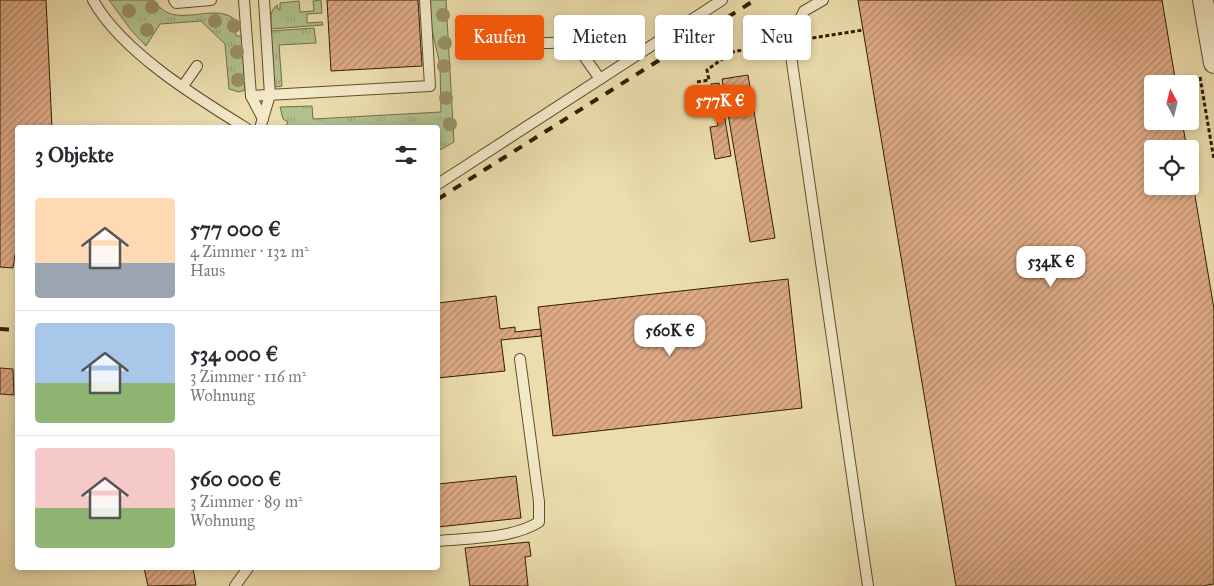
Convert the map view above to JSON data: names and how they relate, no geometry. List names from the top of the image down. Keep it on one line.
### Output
{"north":"top","page":{"chip":["Kaufen","Mieten","Filter","Neu"],"price":["577K €","534K €","560K €"],"heading":"3 Objekte","list":[{"name":"577 000 €","note":"4 Zimmer · 132 m² · Haus"},{"name":"534 000 €","note":"3 Zimmer · 116 m² · Wohnung"},{"name":"560 000 €","note":"3 Zimmer · 89 m² · Wohnung"}]}}
